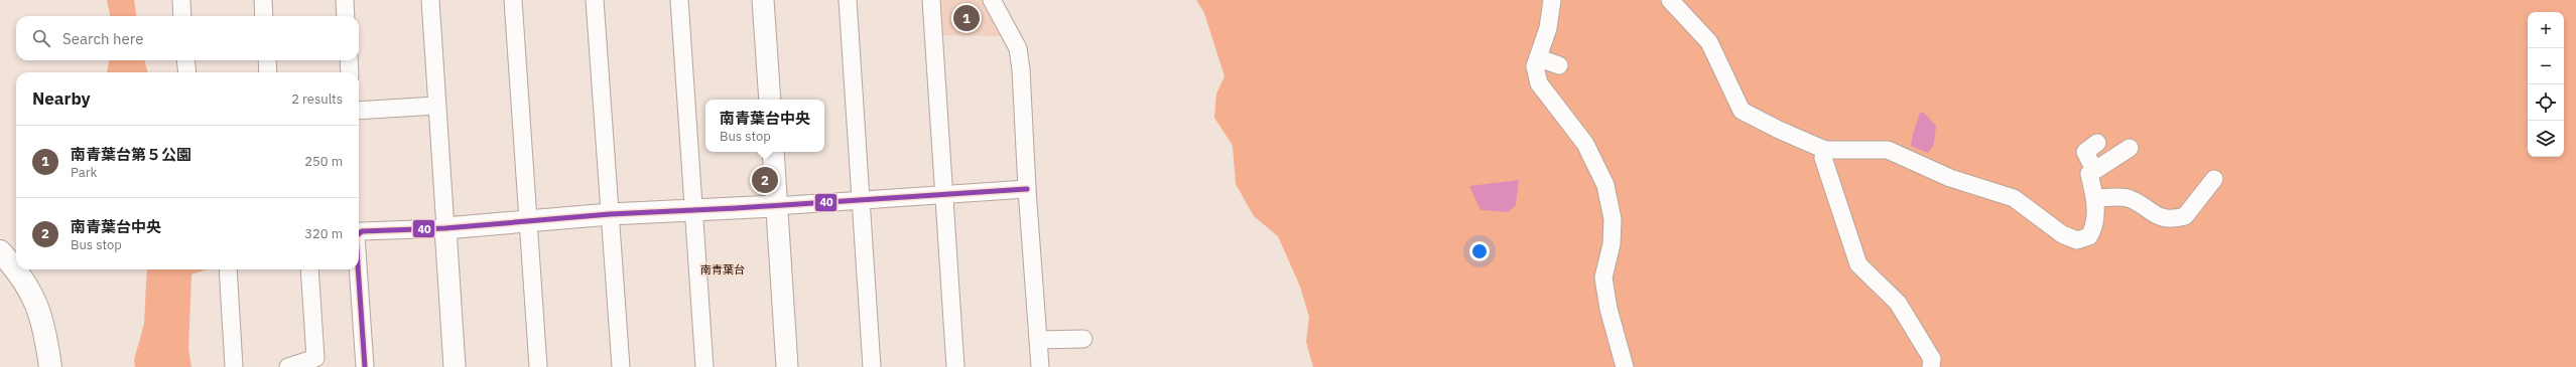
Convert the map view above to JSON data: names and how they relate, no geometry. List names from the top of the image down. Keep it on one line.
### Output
{"districts":["南青葉台"],"lines":["transit line 40"],"page":{"pins":["1","2"],"map_buttons":["+","−"],"search":"Search here","heading":["Nearby","2 results"],"popup":["南青葉台中央","Bus stop"],"list":[{"mark":"1","name":"南青葉台第５公園","note":"Park","value":"250 m"},{"mark":"2","name":"南青葉台中央","note":"Bus stop","value":"320 m"}]}}
